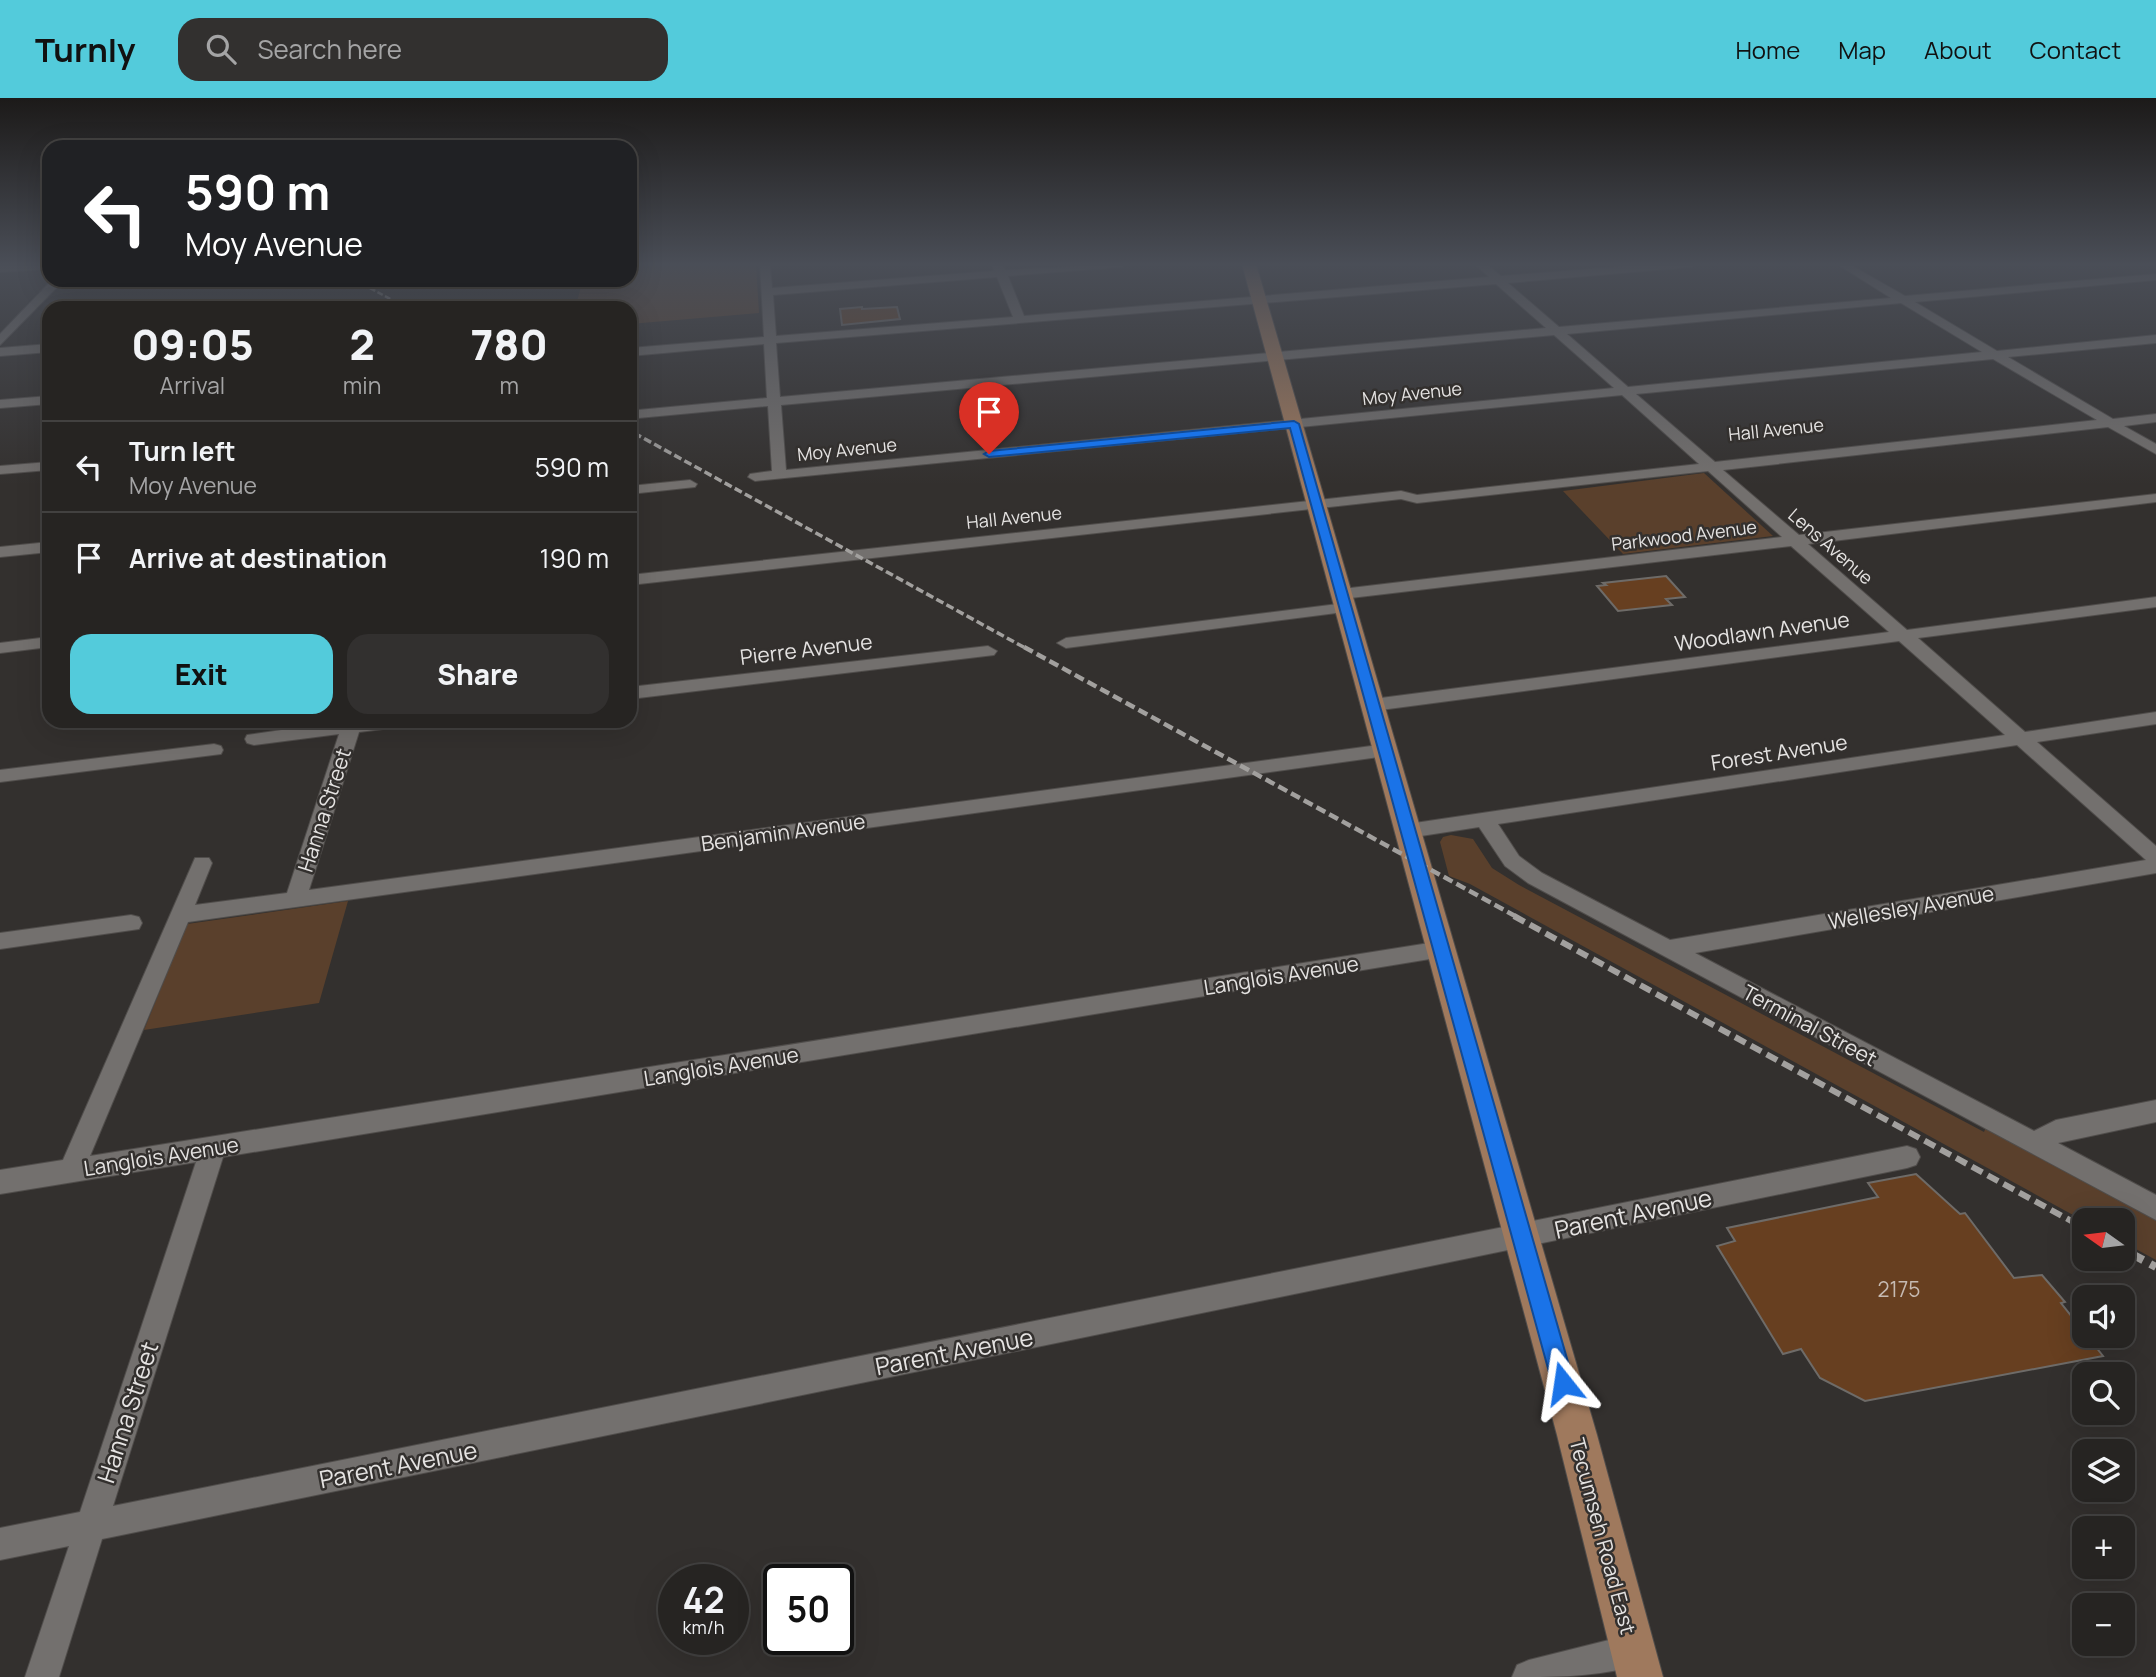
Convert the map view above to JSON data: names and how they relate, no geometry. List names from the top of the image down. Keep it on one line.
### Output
{"streets":{"main road":["Tecumseh Road East"],"street":["Moy Avenue","Hall Avenue","Parkwood Avenue","Lens Avenue","Woodlawn Avenue","Pierre Avenue","Forest Avenue","Hanna Street","Benjamin Avenue","Wellesley Avenue","Langlois Avenue","Terminal Street","Parent Avenue"]},"crossings":[["Moy Avenue","Lens Avenue"],["Moy Avenue","Tecumseh Road East"],["Hall Avenue","Lens Avenue"],["Hall Avenue","Tecumseh Road East"],["Parkwood Avenue","Lens Avenue"],["Parkwood Avenue","Tecumseh Road East"],["Lens Avenue","Woodlawn Avenue"],["Lens Avenue","Forest Avenue"],["Woodlawn Avenue","Tecumseh Road East"],["Forest Avenue","Terminal Street"],["Forest Avenue","Tecumseh Road East"],["Hanna Street","Benjamin Avenue"],["Hanna Street","Langlois Avenue"],["Hanna Street","Parent Avenue"],["Benjamin Avenue","Tecumseh Road East"],["Wellesley Avenue","Terminal Street"],["Langlois Avenue","Tecumseh Road East"],["Parent Avenue","Tecumseh Road East"]],"house_numbers":["2175"],"north":"left","page":{"header":"Turnly","search":"Search here","nav":["Home","Map","About","Contact"],"turn":["590 m","Moy Avenue"],"eta":["09:05","Arrival","2","min","780","m"],"list":[{"name":"Turn left","note":"Moy Avenue","value":"590 m"},{"name":"Arrive at destination","value":"190 m"}],"buttons":["Exit","Share"],"map_buttons":["+","−"],"speed":"42 km/h","limit":"50"}}
